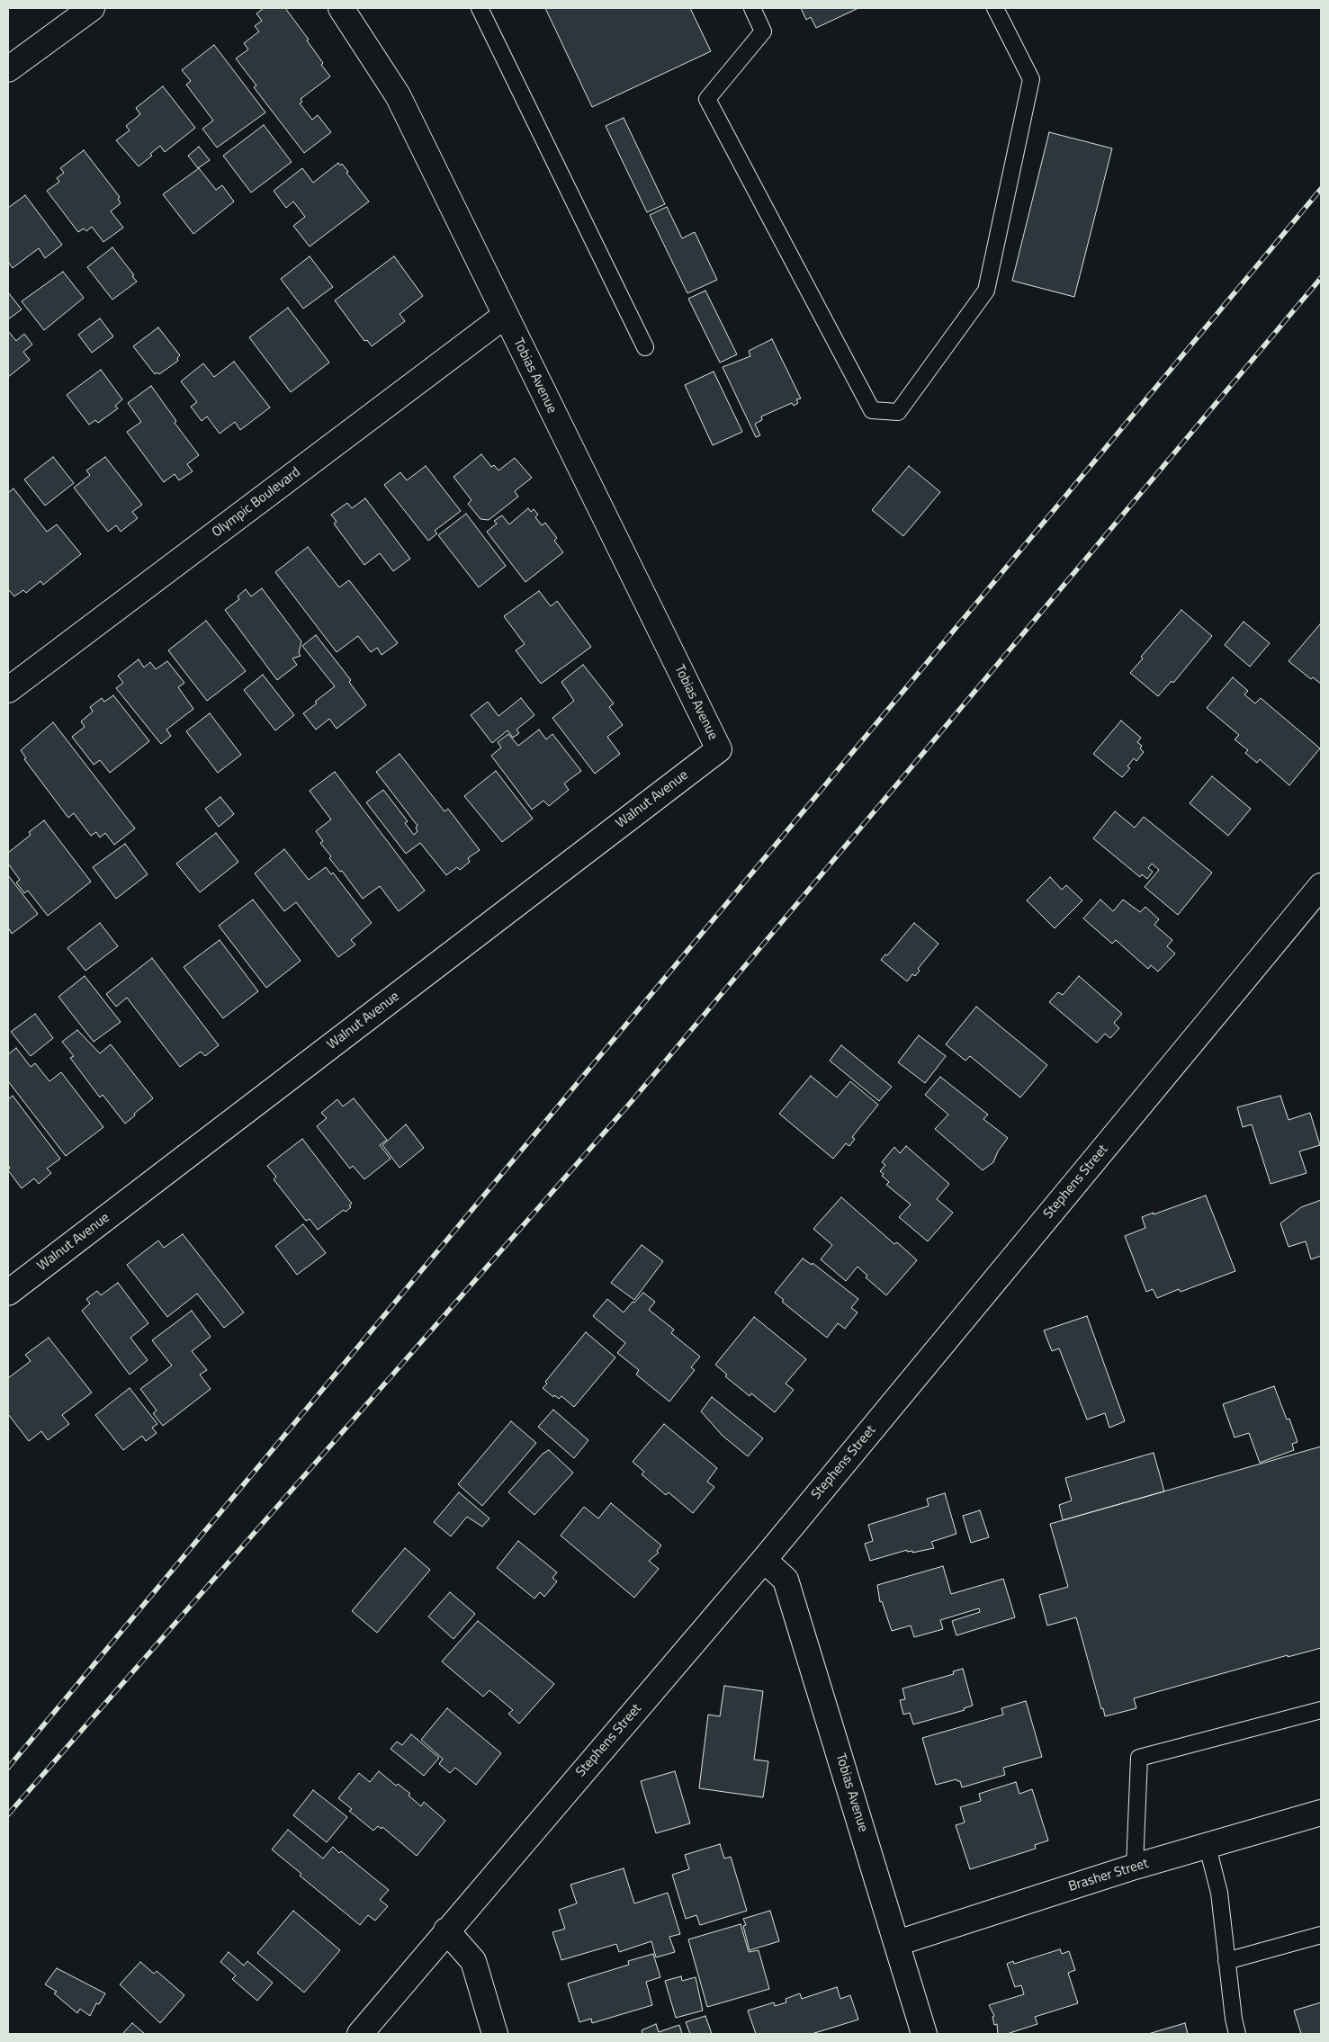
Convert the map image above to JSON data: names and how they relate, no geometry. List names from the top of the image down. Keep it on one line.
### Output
{"streets":{"street":["Tobias Avenue","Olympic Boulevard","Walnut Avenue","Stephens Street","Brasher Street"]},"crossings":[["Tobias Avenue","Olympic Boulevard"],["Tobias Avenue","Walnut Avenue"],["Tobias Avenue","Stephens Street"],["Tobias Avenue","Brasher Street"]]}
